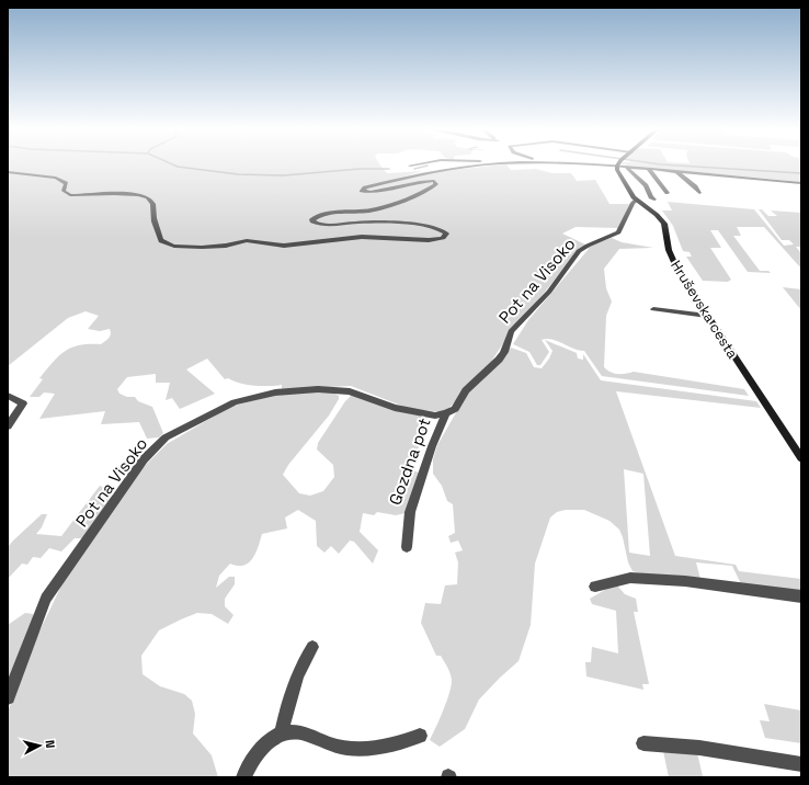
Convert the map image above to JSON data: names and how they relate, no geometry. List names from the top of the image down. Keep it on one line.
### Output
{"streets":{"street":["Pot na Visoko","Hruševska cesta","Gozdna pot"]},"crossings":[["Pot na Visoko","Hruševska cesta"],["Pot na Visoko","Gozdna pot"]],"north":"right"}
